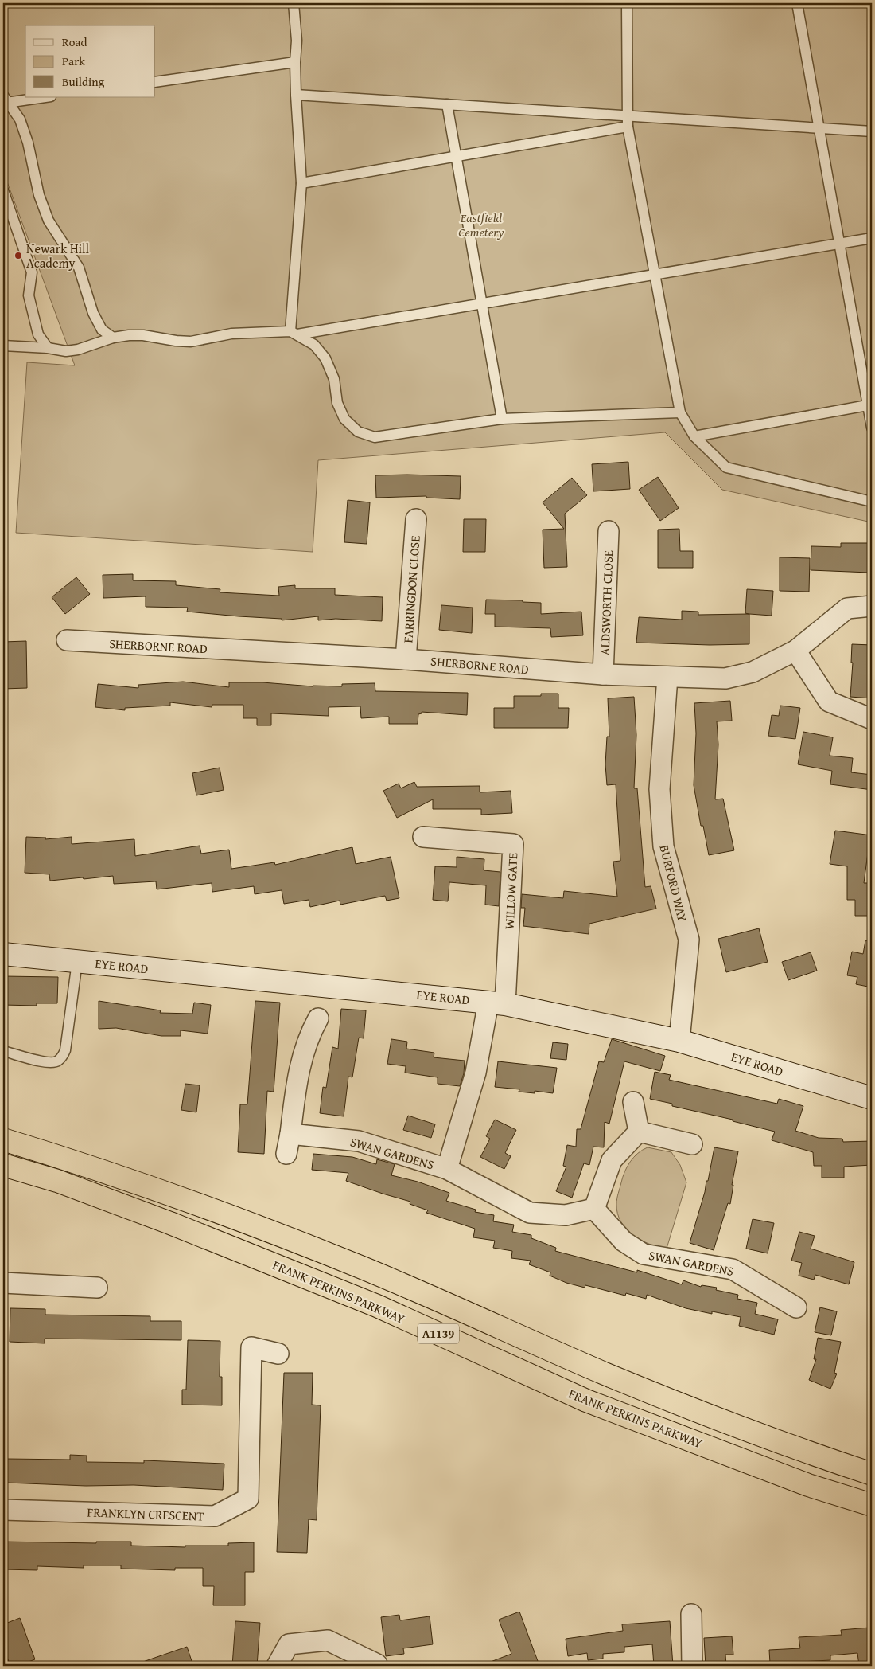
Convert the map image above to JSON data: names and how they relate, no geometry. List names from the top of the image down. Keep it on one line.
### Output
{"streets":{"highway":["FRANK PERKINS PARKWAY","A1139"],"street":["FARRINGDON CLOSE","ALDSWORTH CLOSE","SHERBORNE ROAD","BURFORD WAY","WILLOW GATE","EYE ROAD","SWAN GARDENS","FRANKLYN CRESCENT"]},"crossings":[["FARRINGDON CLOSE","SHERBORNE ROAD"],["ALDSWORTH CLOSE","SHERBORNE ROAD"],["SHERBORNE ROAD","BURFORD WAY"],["BURFORD WAY","EYE ROAD"],["WILLOW GATE","EYE ROAD"],["WILLOW GATE","SWAN GARDENS"],["EYE ROAD","SWAN GARDENS"]],"parks":["Eastfield Cemetery"],"places":["Newark Hill Academy"],"legend":["Road","Park","Building"]}
